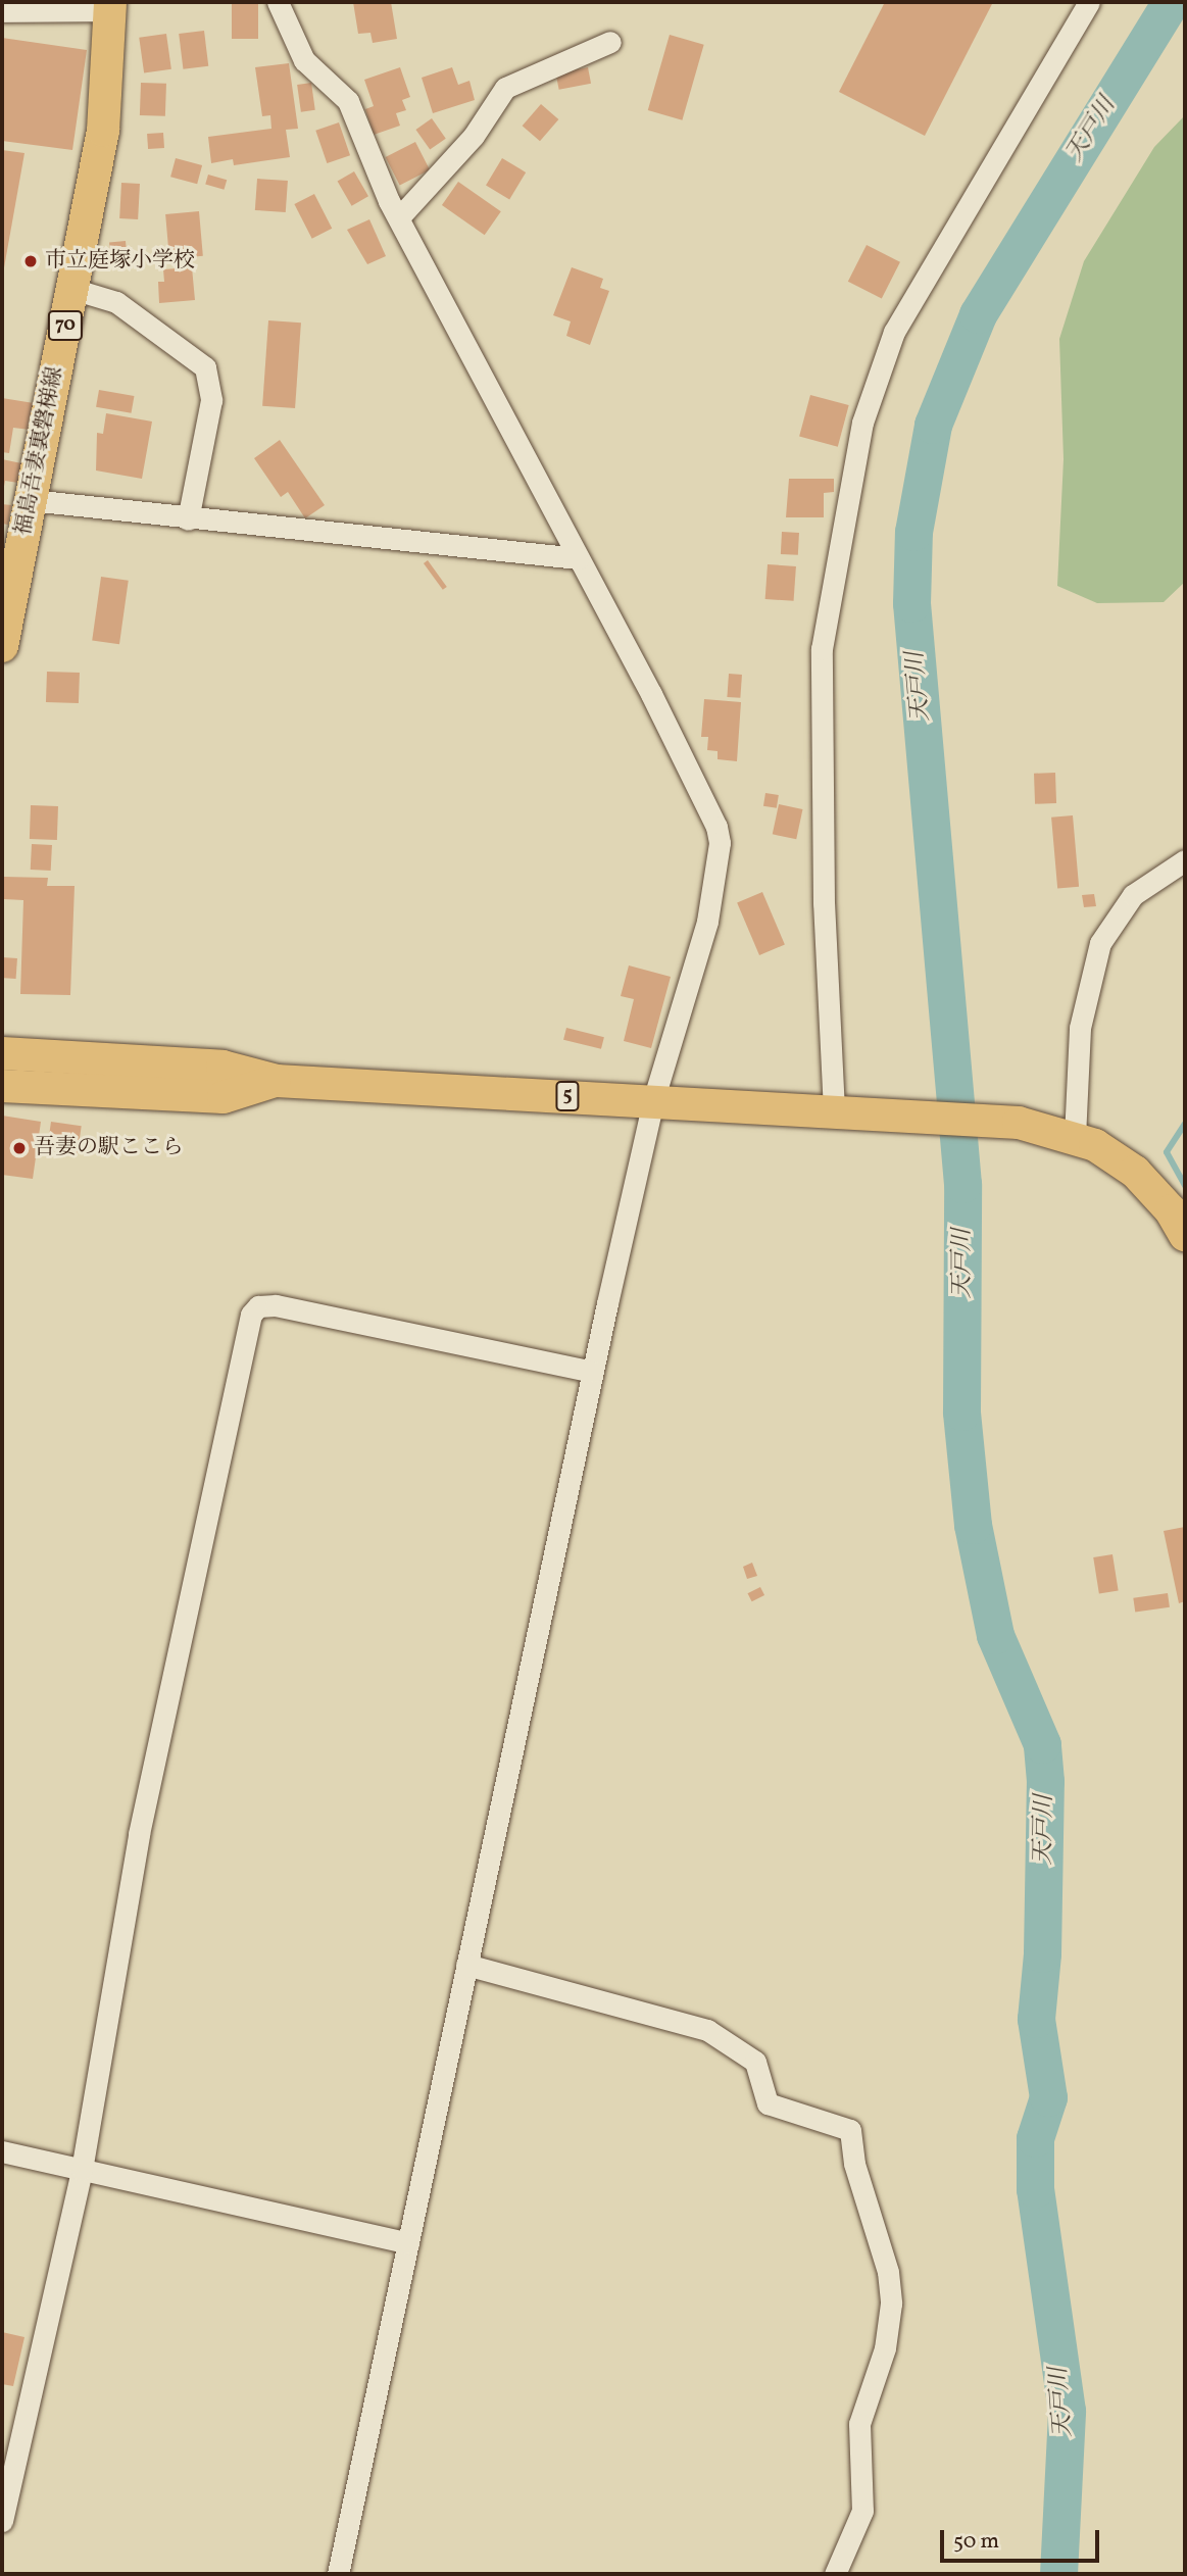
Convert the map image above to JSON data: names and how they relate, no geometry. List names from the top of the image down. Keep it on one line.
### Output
{"streets":{"main road":["70","福島吾妻裏磐梯線","5"]},"water":["天戸川"],"places":["市立庭塚小学校","吾妻の駅ここら"],"scale_bar":"50 m"}
